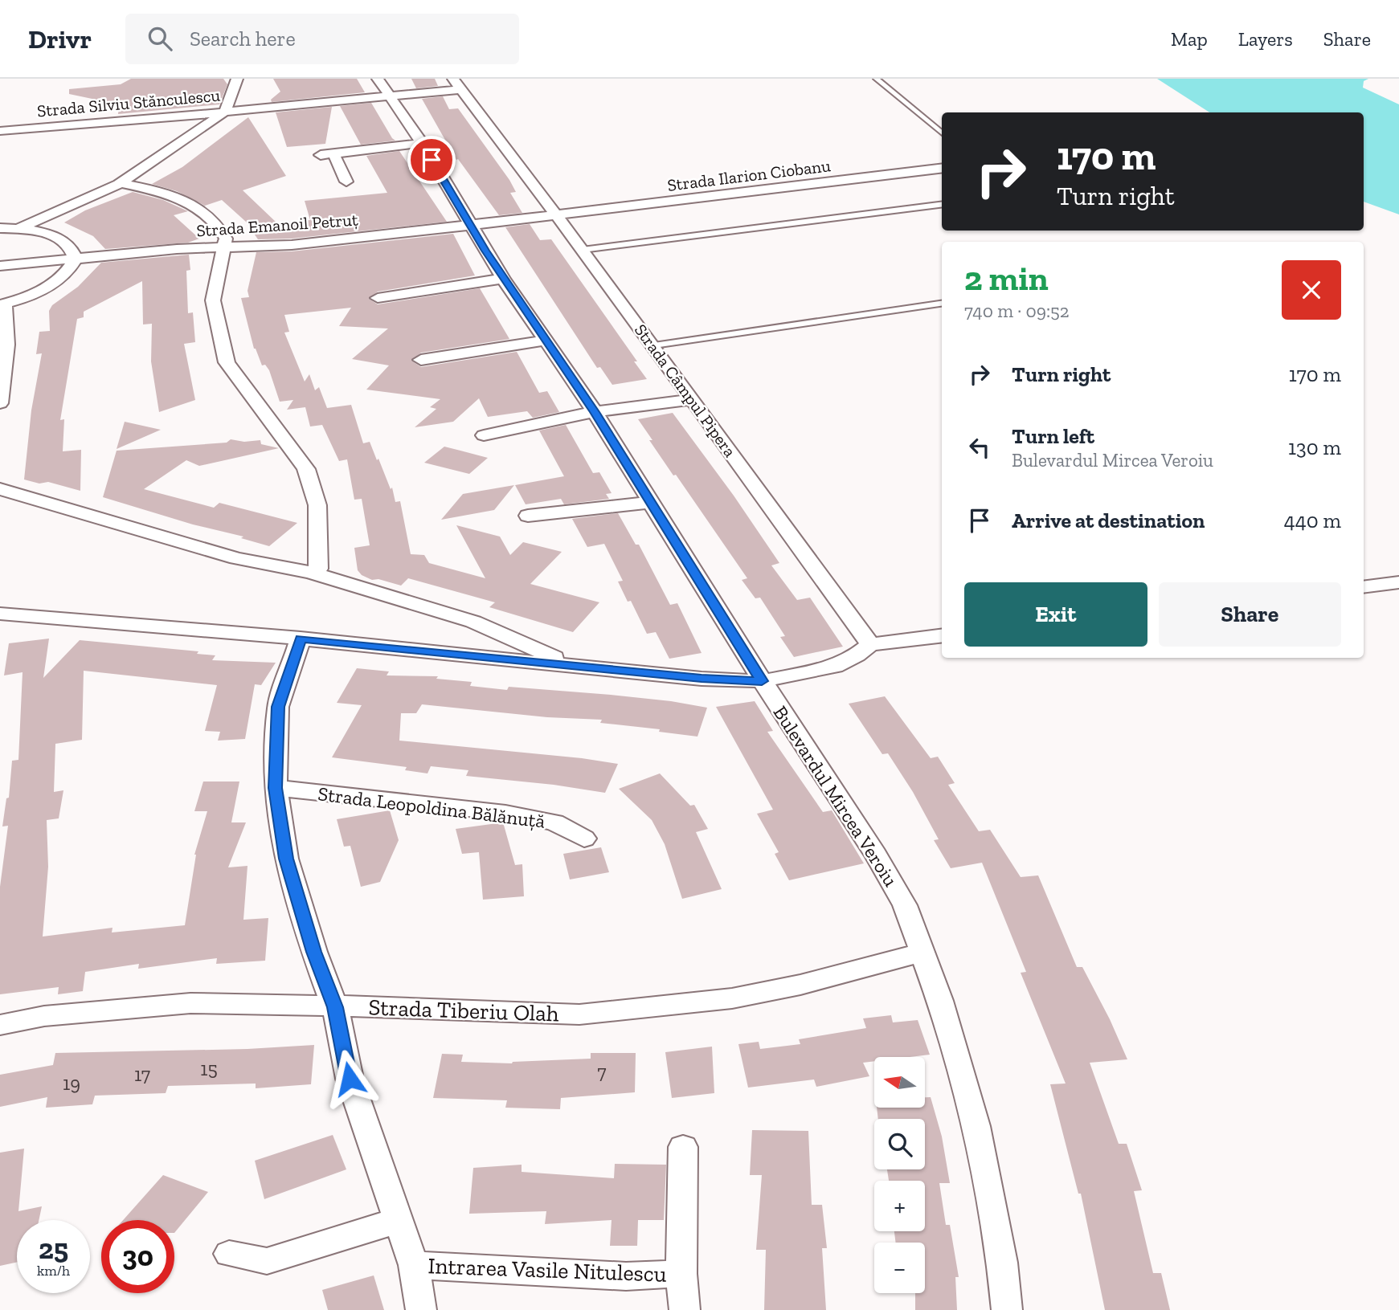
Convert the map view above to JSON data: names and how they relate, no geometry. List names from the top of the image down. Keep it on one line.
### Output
{"streets":{"street":["Strada Silviu Stănculescu","Strada Ilarion Ciobanu","Strada Emanoil Petruț","Strada Câmpul Pipera","Bulevardul Mircea Veroiu","Strada Leopoldina Bălănuță","Strada Tiberiu Olah","Intrarea Vasile Nitulescu"]},"crossings":[["Strada Silviu Stănculescu","Strada Câmpul Pipera"],["Strada Silviu Stănculescu","Bulevardul Mircea Veroiu"],["Strada Ilarion Ciobanu","Strada Emanoil Petruț"],["Strada Ilarion Ciobanu","Strada Câmpul Pipera"],["Strada Emanoil Petruț","Strada Câmpul Pipera"],["Strada Emanoil Petruț","Bulevardul Mircea Veroiu"],["Bulevardul Mircea Veroiu","Strada Tiberiu Olah"]],"house_numbers":["15","7","17","19"],"north":"left","page":{"header":"Drivr","search":"Search here","nav":["Map","Layers","Share"],"turn":["170 m","Turn right"],"heading":["2 min","740 m · 09:52"],"list":[{"name":"Turn right","value":"170 m"},{"name":"Turn left","note":"Bulevardul Mircea Veroiu","value":"130 m"},{"name":"Arrive at destination","value":"440 m"}],"buttons":["Exit","Share"],"map_buttons":["+","−"],"speed":"25 km/h","limit":"30"}}
